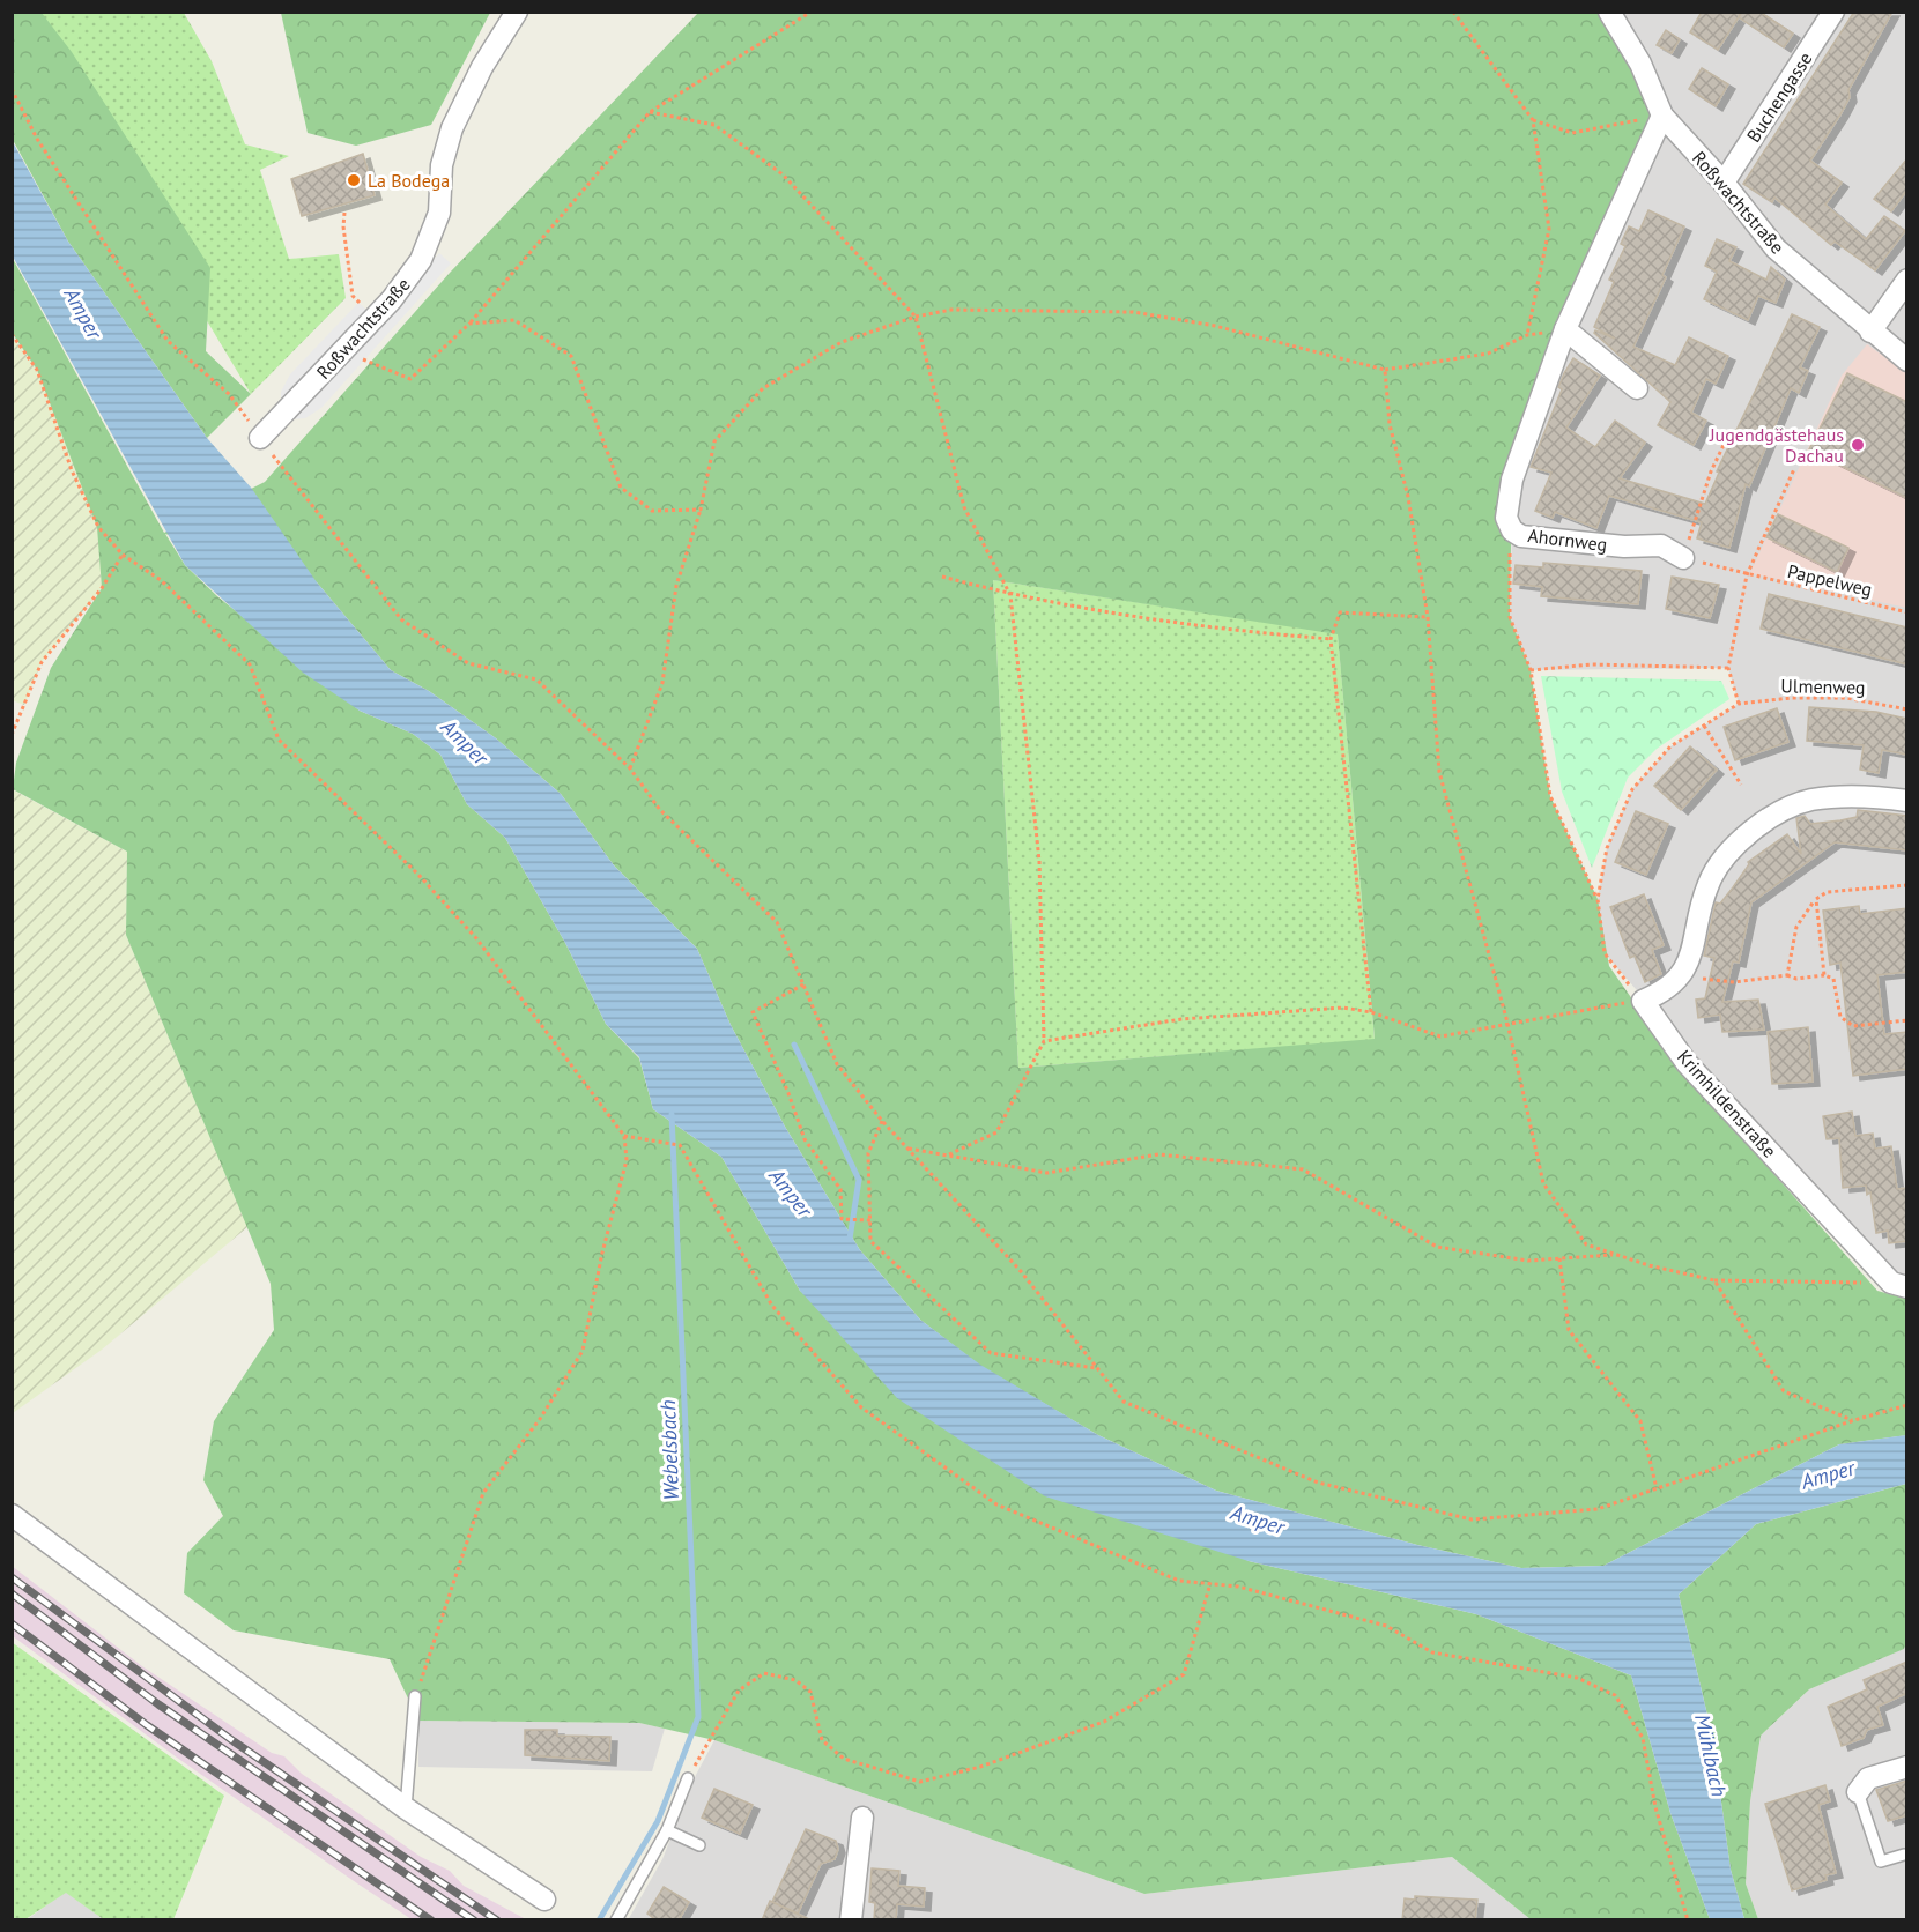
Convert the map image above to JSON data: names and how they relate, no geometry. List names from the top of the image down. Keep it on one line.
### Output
{"streets":{"street":["Buchengasse","Roßwachtstraße","Ahornweg","Krimhildenstraße"],"path":["Pappelweg","Ulmenweg"]},"crossings":[["Buchengasse","Roßwachtstraße"],["Roßwachtstraße","Ahornweg"],["Ulmenweg","Krimhildenstraße"]],"water":["Amper","Webelsbach","Mühlbach"],"places":["La Bodega","Jugendgästehaus Dachau"]}
